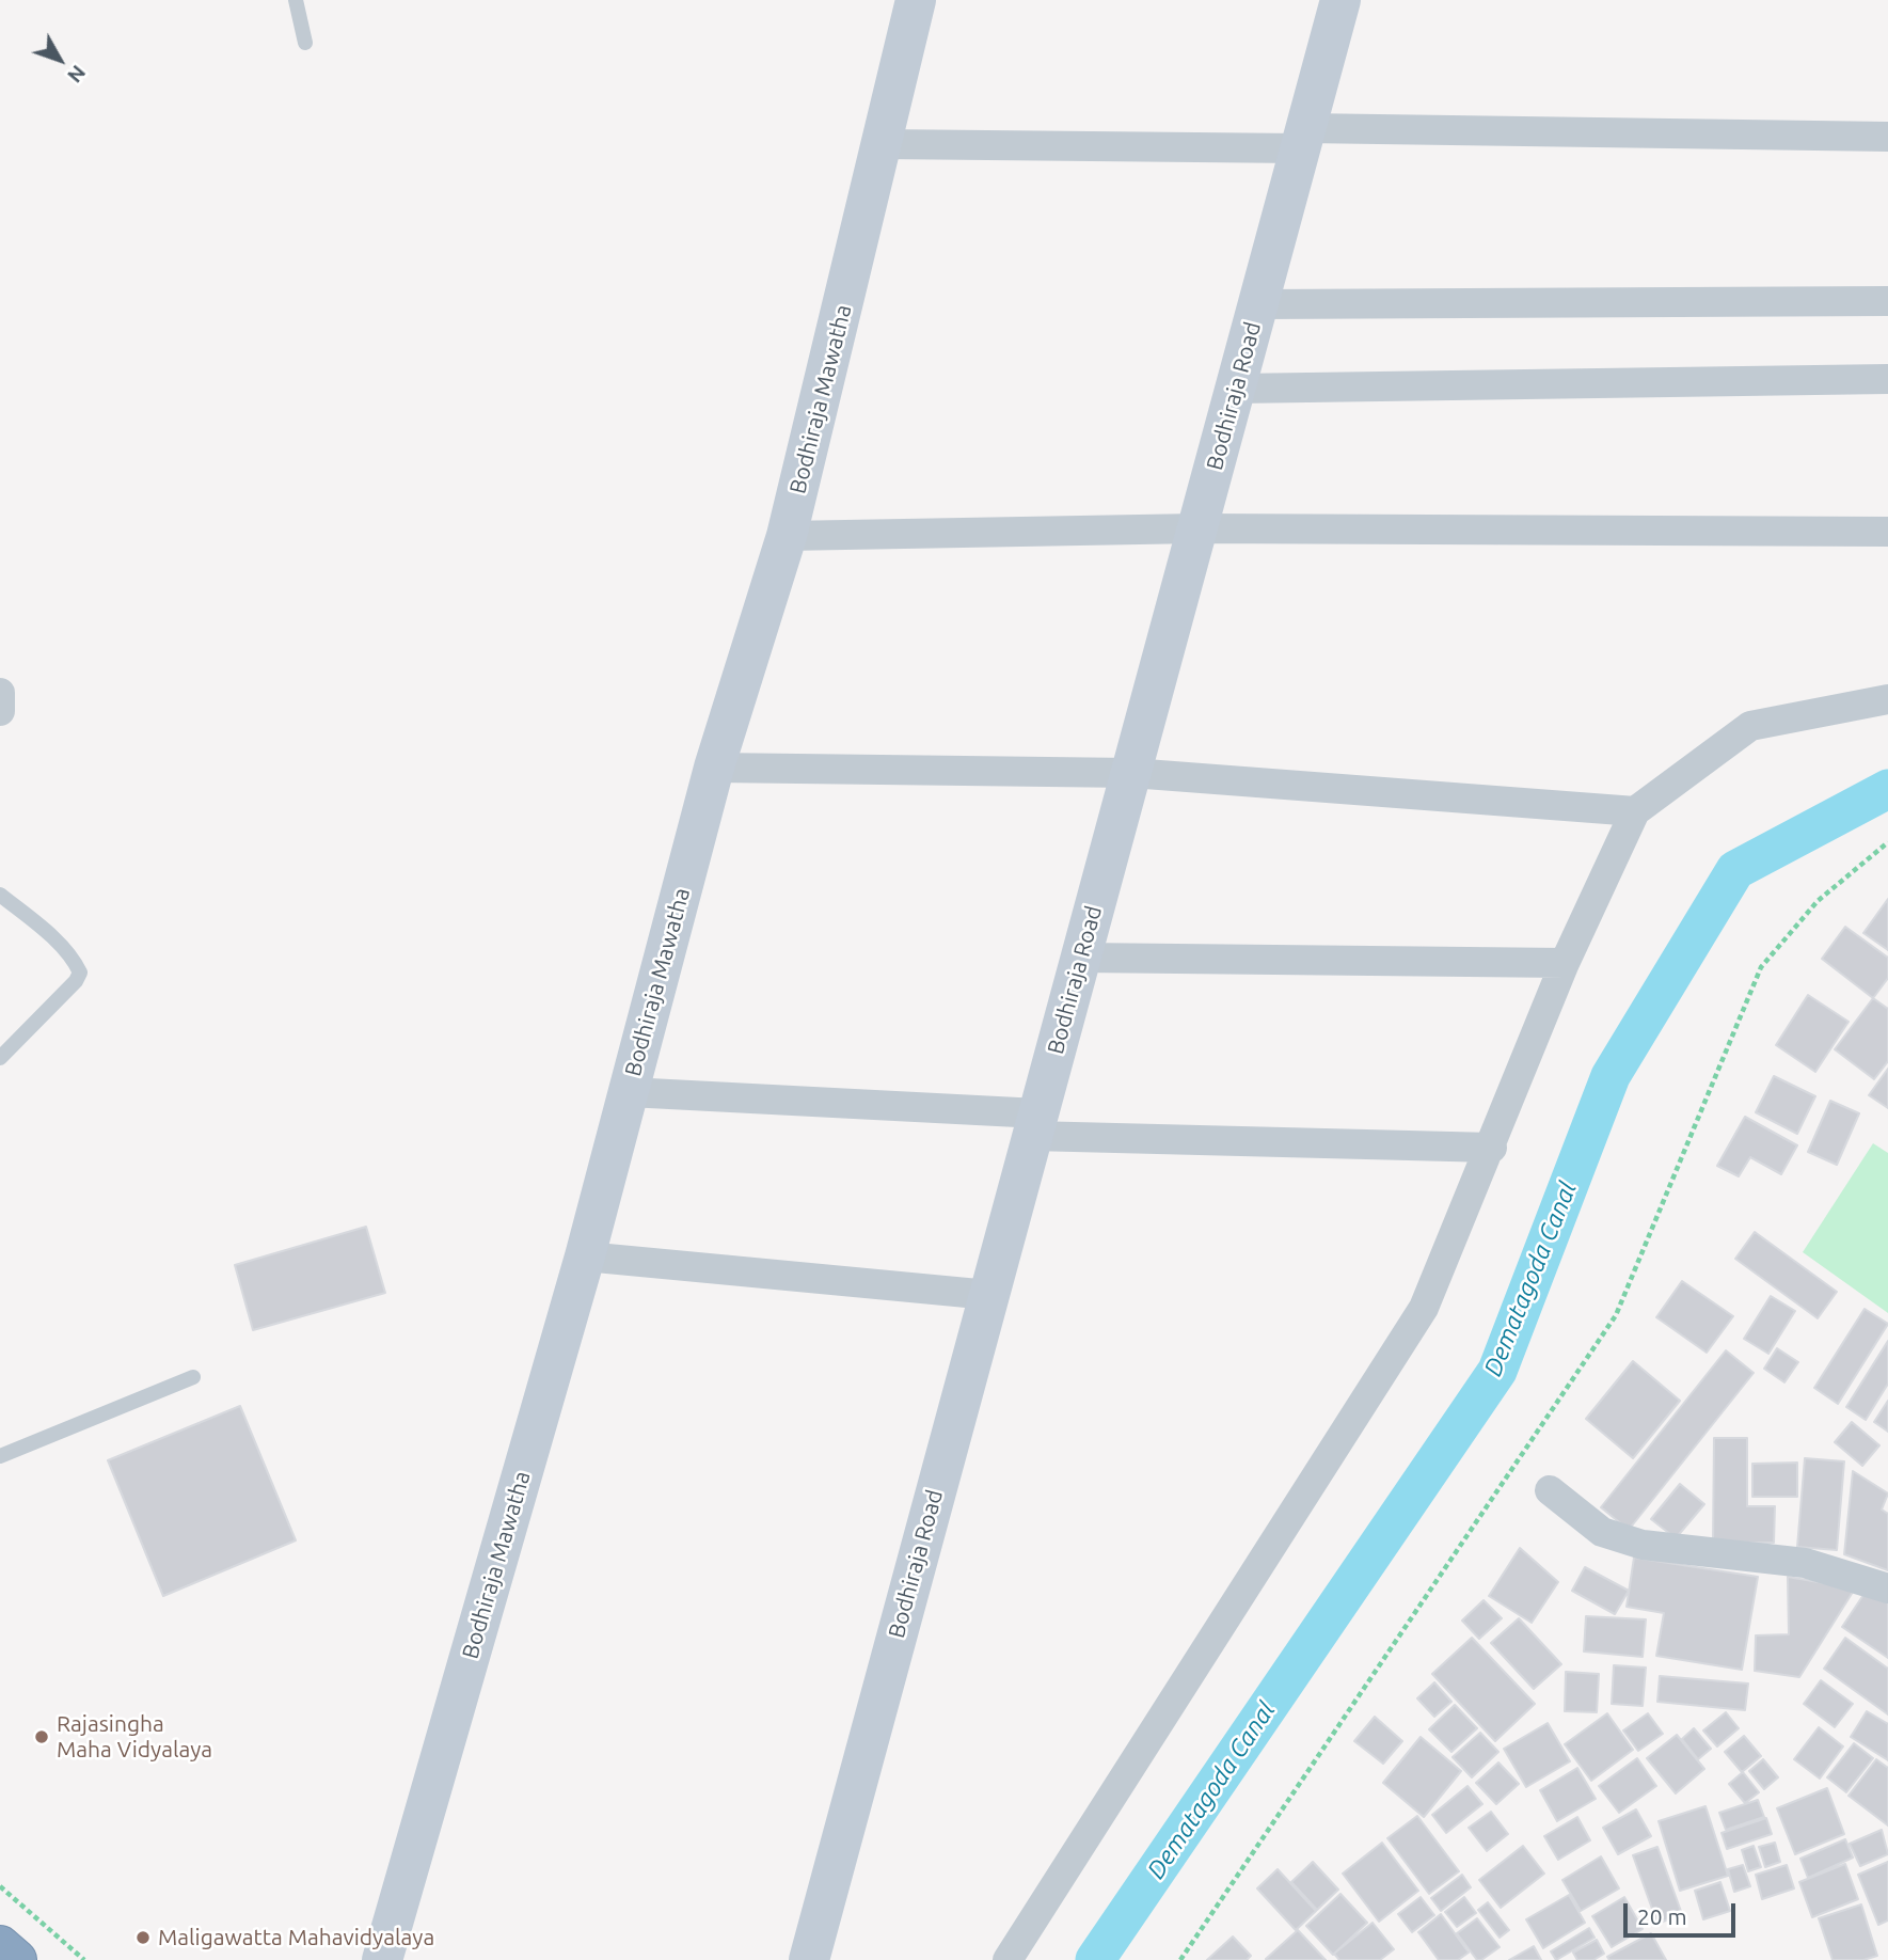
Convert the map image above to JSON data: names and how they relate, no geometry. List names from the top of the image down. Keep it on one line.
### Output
{"streets":{"street":["Bodhiraja Road","Bodhiraja Mawatha"]},"water":["Dematagoda Canal"],"places":["Rajasingha Maha Vidyalaya","Maligawatta Mahavidyalaya"],"scale_bar":"20 m","north":"bottom right"}
